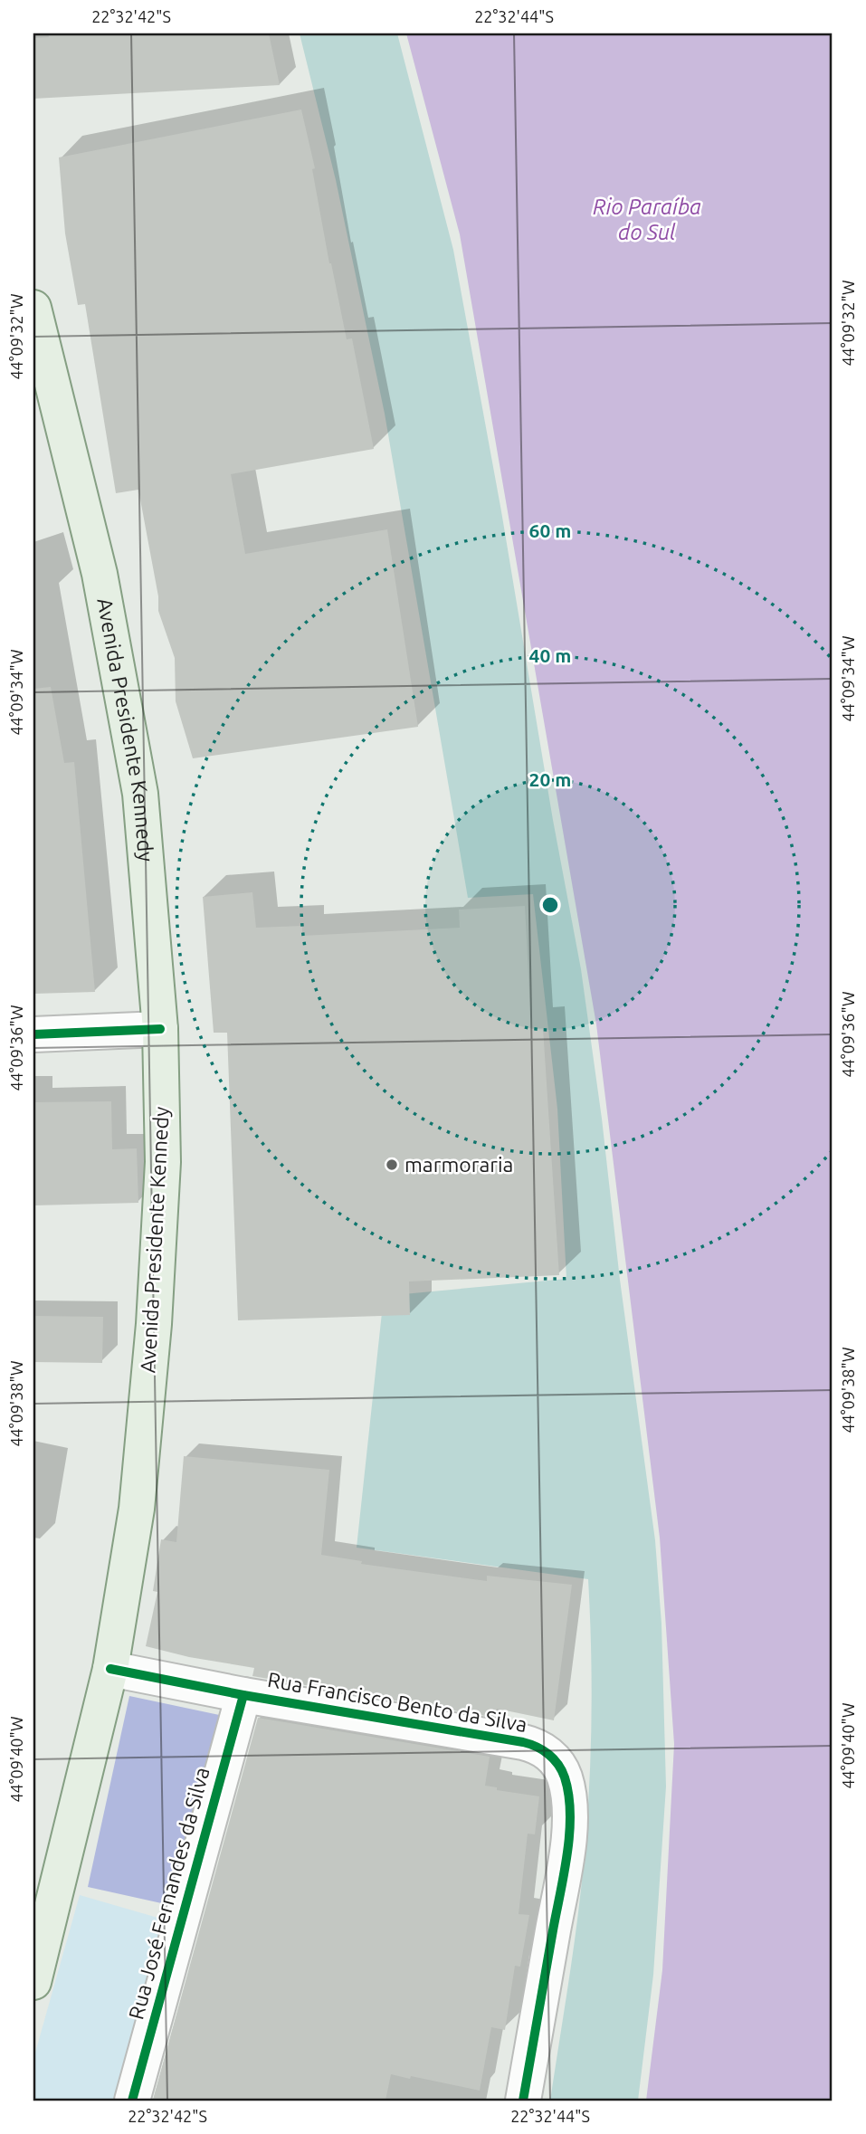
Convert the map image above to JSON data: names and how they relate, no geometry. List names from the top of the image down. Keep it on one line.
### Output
{"streets":{"main road":["Avenida Presidente Kennedy"],"street":["Rua Francisco Bento da Silva","Rua José Fernandes da Silva"]},"crossings":[["Avenida Presidente Kennedy","Rua Francisco Bento da Silva"],["Rua Francisco Bento da Silva","Rua José Fernandes da Silva"]],"water":["Rio Paraíba do Sul"],"places":["marmoraria"],"coordinates":["22°32'42\"S","22°32'44\"S","44°09'32\"W","44°09'34\"W","44°09'36\"W","44°09'38\"W","44°09'40\"W"],"rings":["60 m","40 m","20 m"]}
